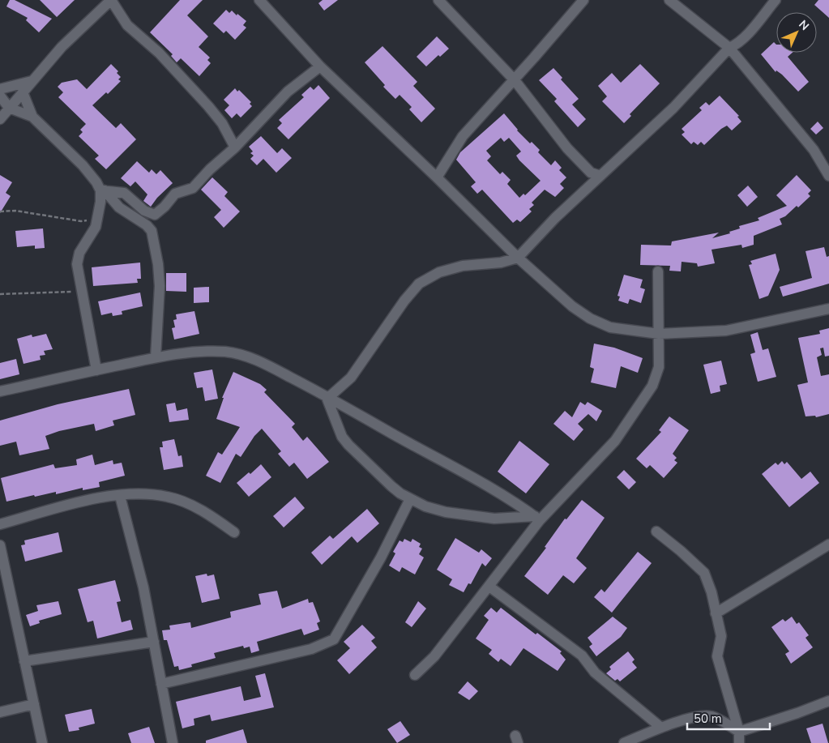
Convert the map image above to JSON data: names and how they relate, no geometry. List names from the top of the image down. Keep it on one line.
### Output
{"scale_bar":"50 m","north":"top right"}
